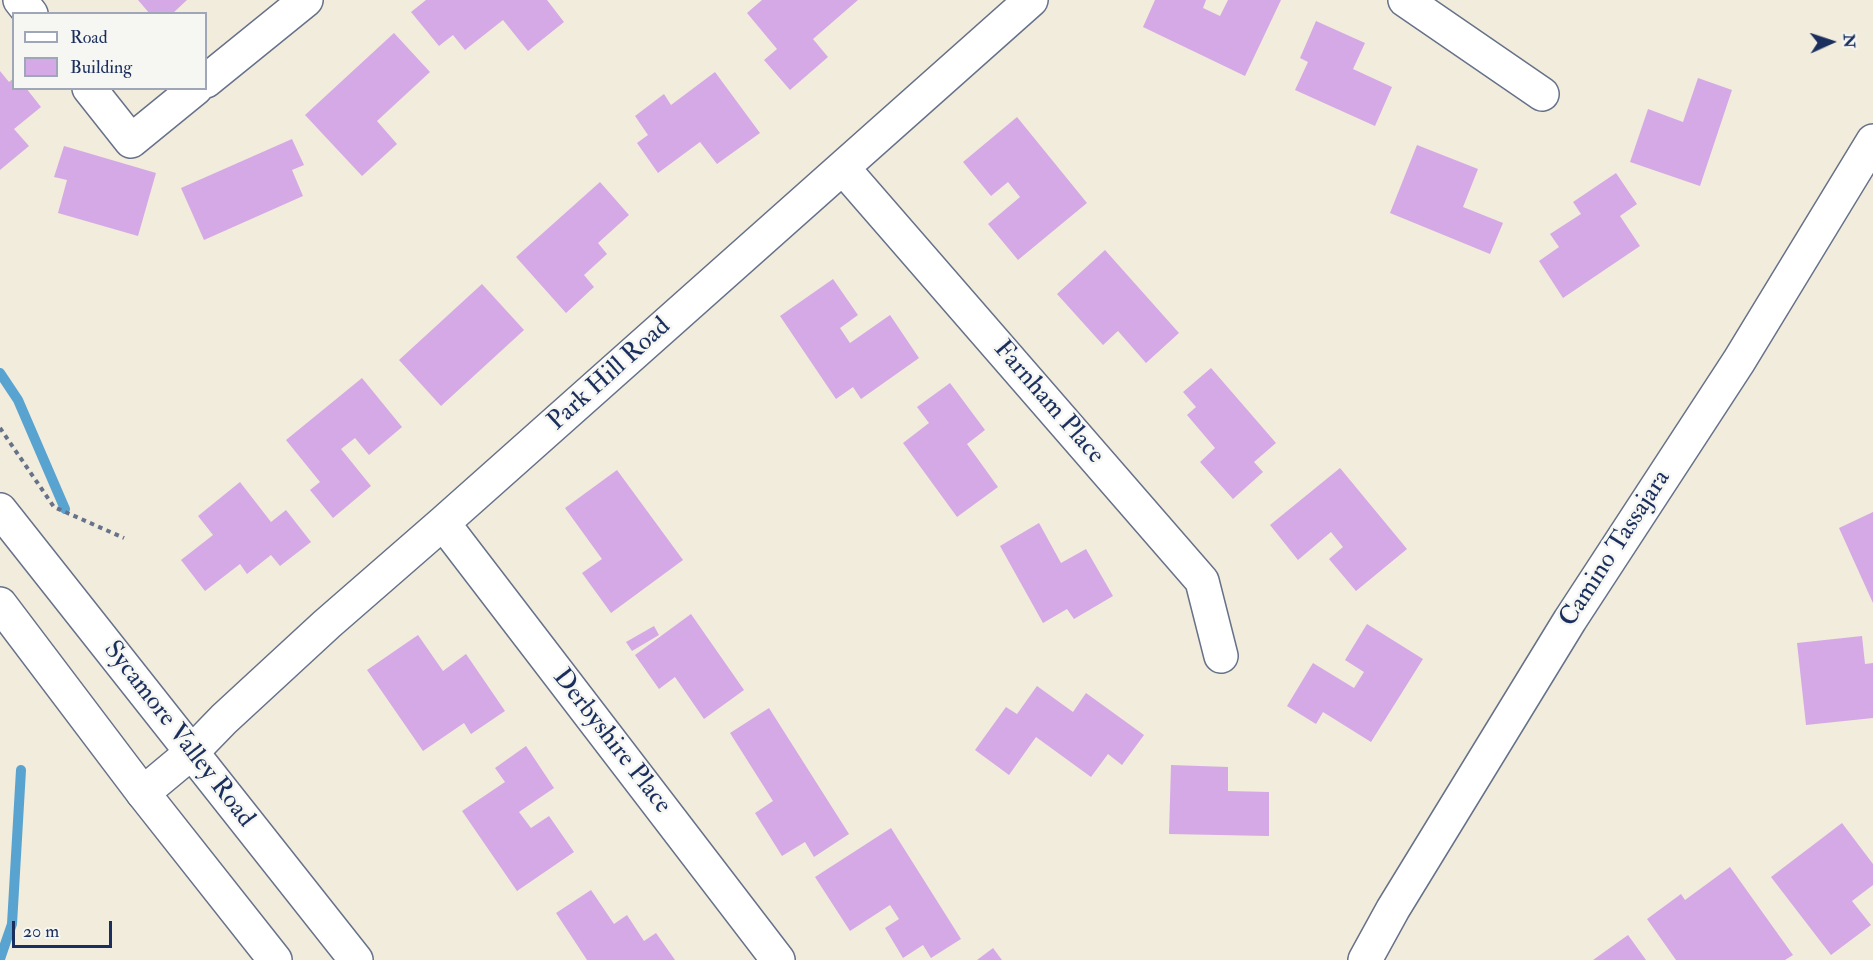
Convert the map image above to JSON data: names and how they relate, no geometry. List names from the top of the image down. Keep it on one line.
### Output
{"streets":{"street":["Park Hill Road","Farnham Place","Camino Tassajara","Sycamore Valley Road","Derbyshire Place"]},"crossings":[["Park Hill Road","Farnham Place"],["Park Hill Road","Sycamore Valley Road"],["Park Hill Road","Derbyshire Place"]],"legend":["Road","Building"],"scale_bar":"20 m","north":"right"}
